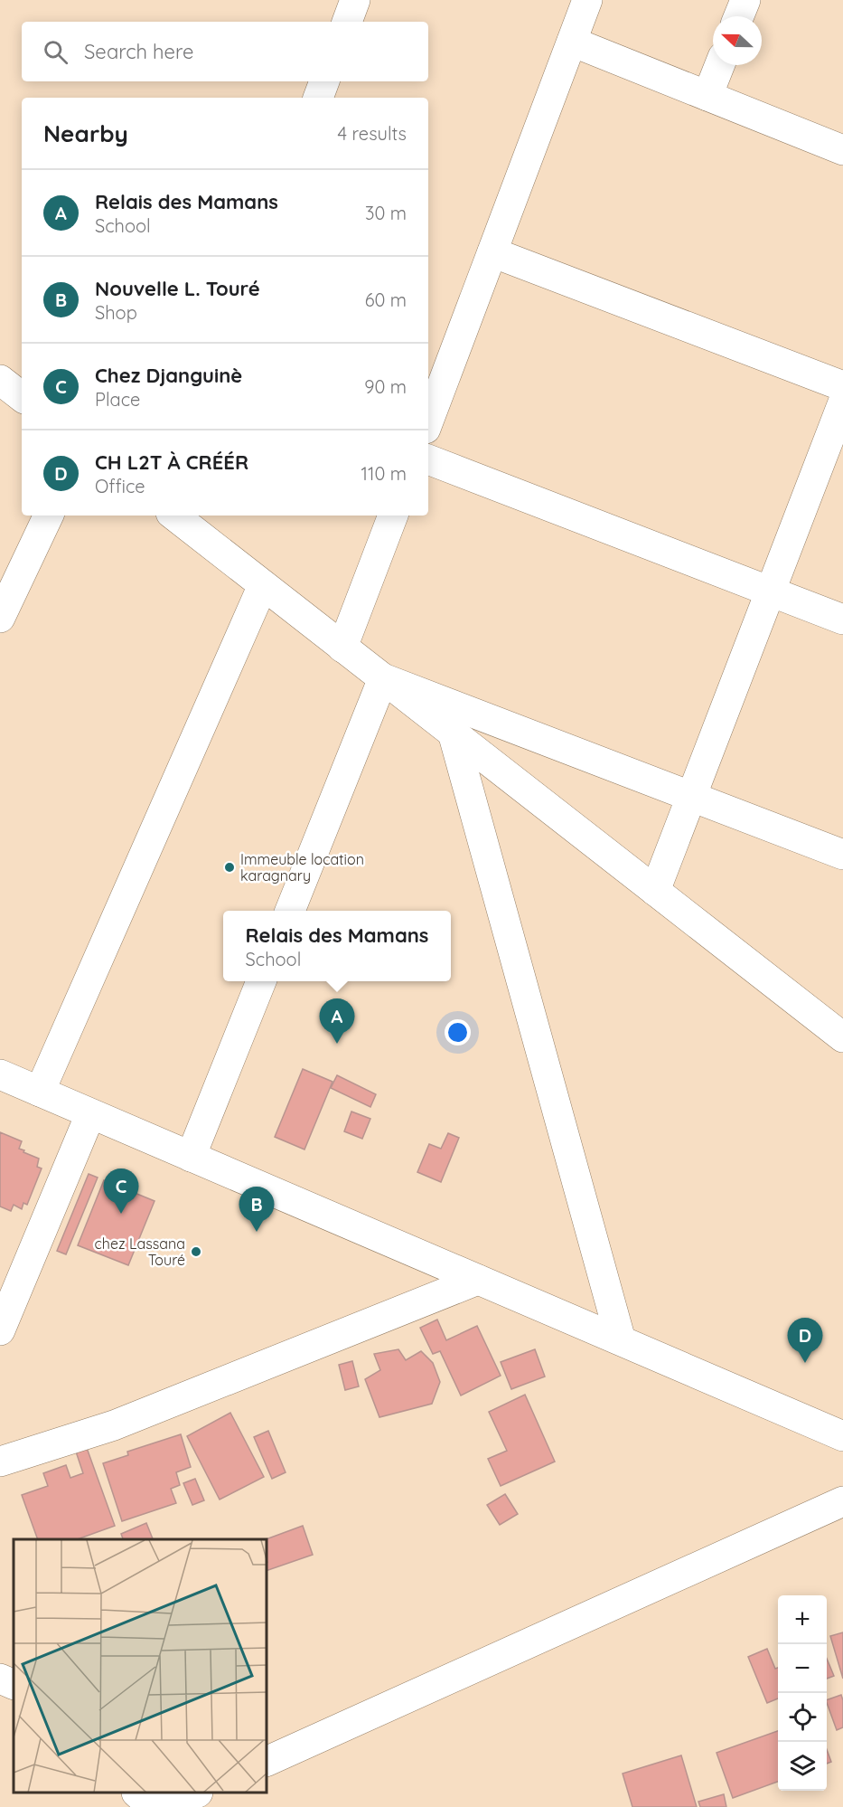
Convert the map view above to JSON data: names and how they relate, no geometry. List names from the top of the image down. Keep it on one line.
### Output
{"places":["Immeuble location karagnary","chez Lassana Touré"],"north":"left","page":{"search":"Search here","heading":["Nearby","4 results"],"list":[{"mark":"A","name":"Relais des Mamans","note":"School","value":"30 m"},{"mark":"B","name":"Nouvelle L. Touré","note":"Shop","value":"60 m"},{"mark":"C","name":"Chez Djanguinè","note":"Place","value":"90 m"},{"mark":"D","name":"CH L2T À CRÉÉR","note":"Office","value":"110 m"}],"popup":["Relais des Mamans","School"],"pins":["A","C","B","D"],"map_buttons":["+","−"]}}
